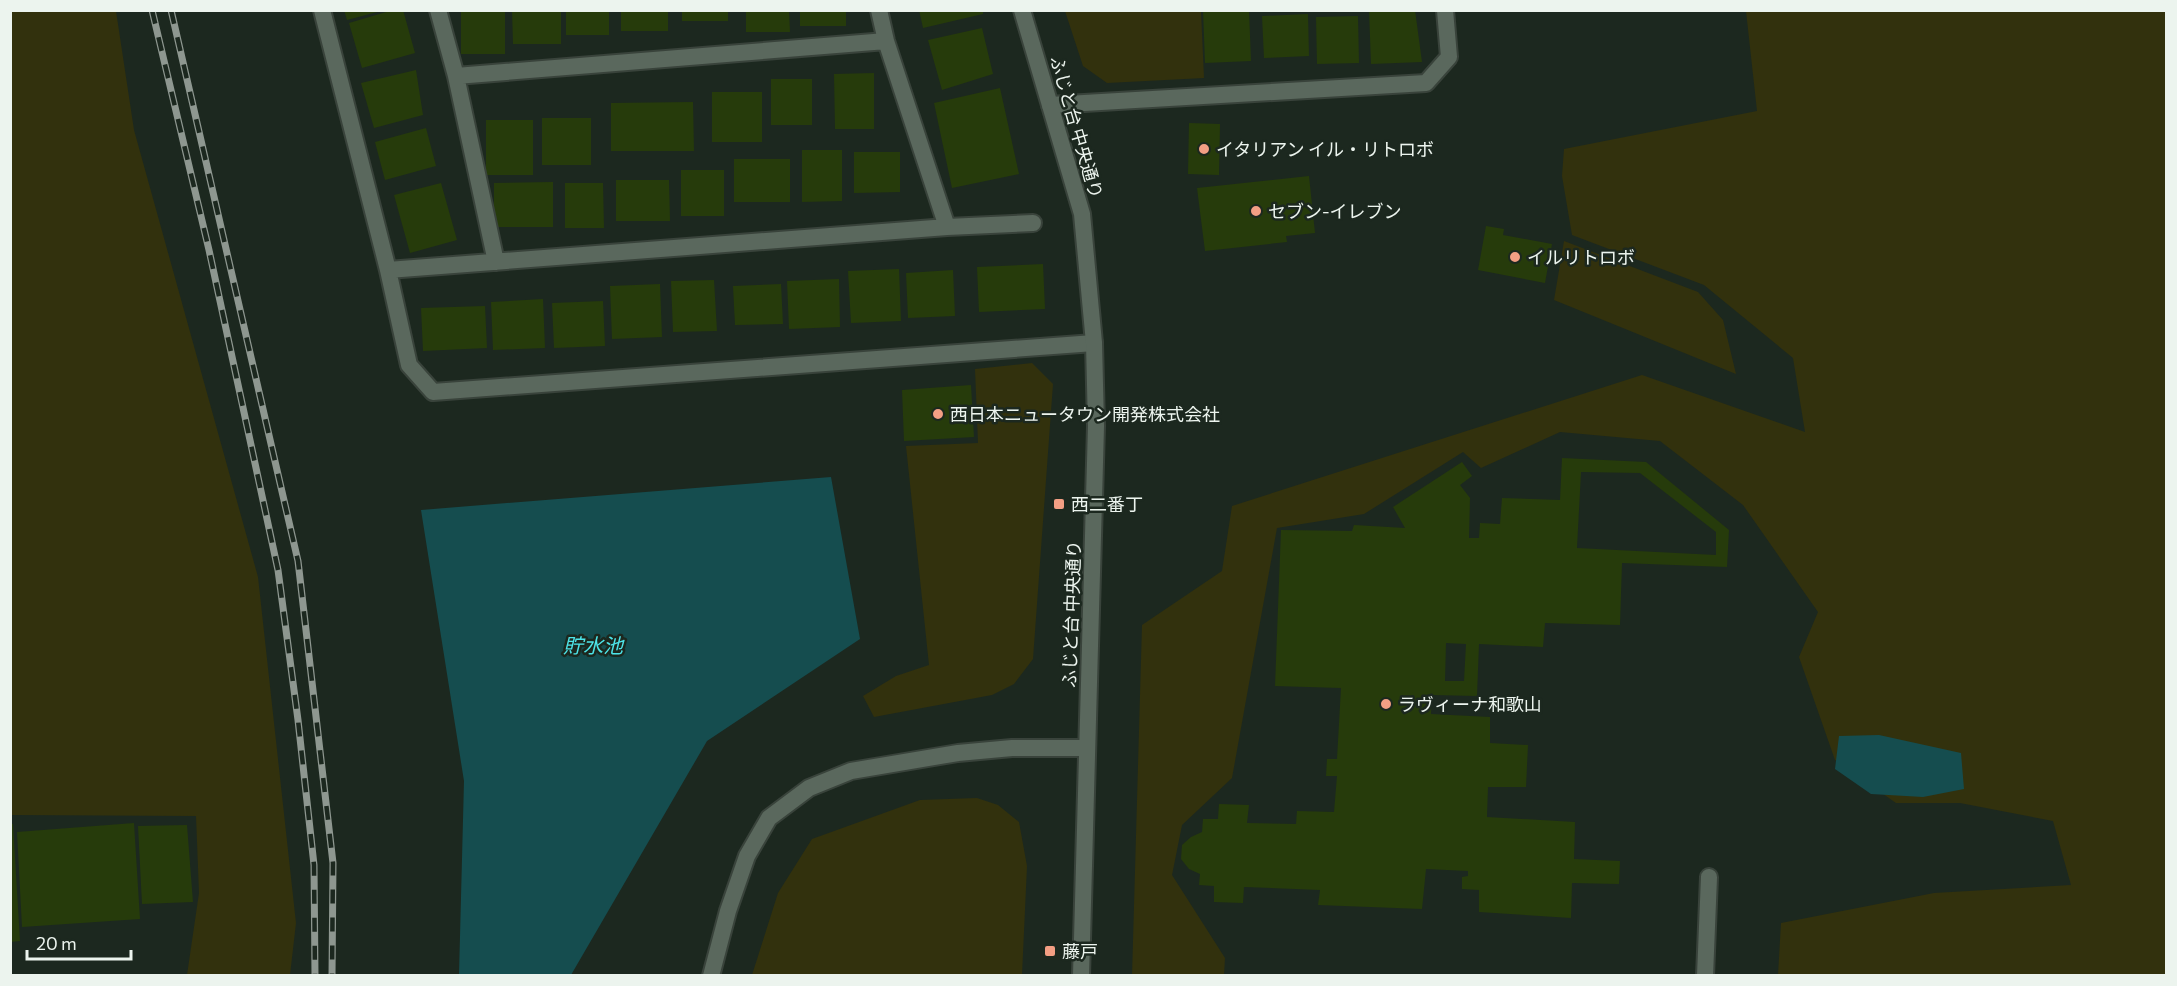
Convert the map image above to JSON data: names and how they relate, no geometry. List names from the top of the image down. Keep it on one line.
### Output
{"streets":{"street":["ふじと台 中央通り"]},"water":["貯水池"],"places":{"other":["イタリアン イル・リトロボ","セブン-イレブン","イルリトロボ","西日本ニュータウン開発株式会社","ラヴィーナ和歌山"],"transit":["西二番丁","藤戸"]},"scale_bar":"20 m"}
